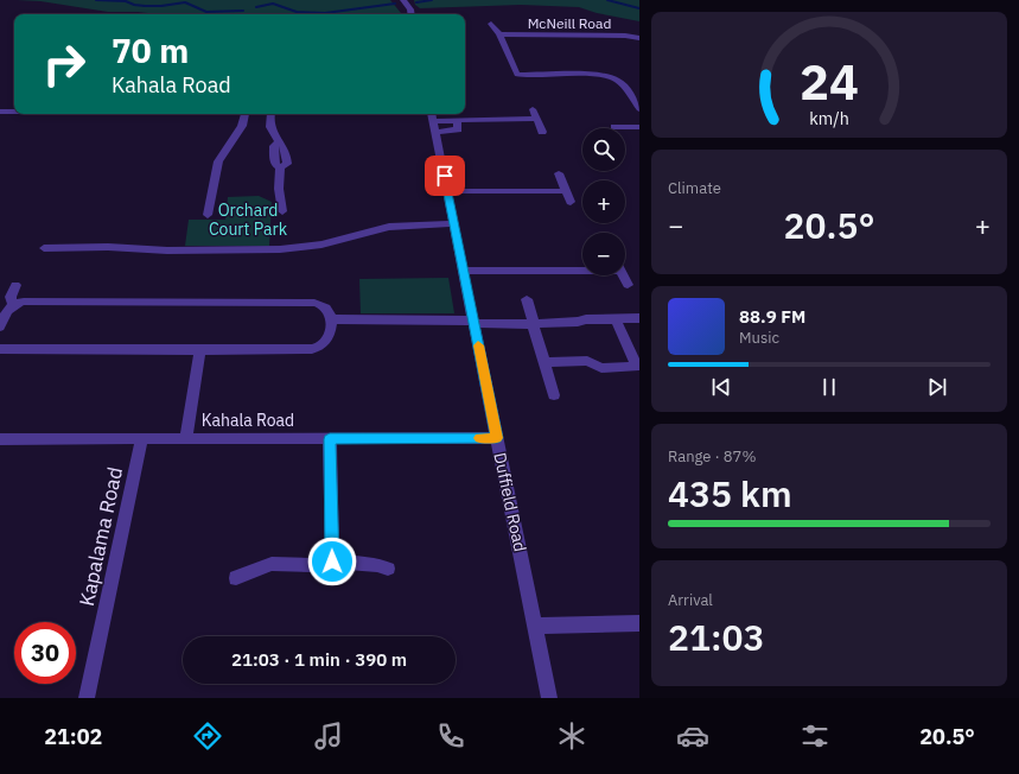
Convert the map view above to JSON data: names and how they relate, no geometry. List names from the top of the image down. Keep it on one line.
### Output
{"streets":{"street":["McNeill Road","Kahala Road","Duffield Road","Kapalama Road"]},"crossings":[["Kahala Road","Duffield Road"],["Kahala Road","Kapalama Road"]],"parks":["Orchard Court Park"],"page":{"turn":["70 m","Kahala Road"],"map_buttons":["+","−"],"tile":["Climate",["Range · 87%","435 km"],["Arrival","21:03"]],"heat":["−","20.5°","+"],"song":["88.9 FM","Music"],"limit":"30","trip":"21:03 · 1 min · 390 m","tabs":["21:02","20.5°"],"gauge":["24","km/h"]}}
